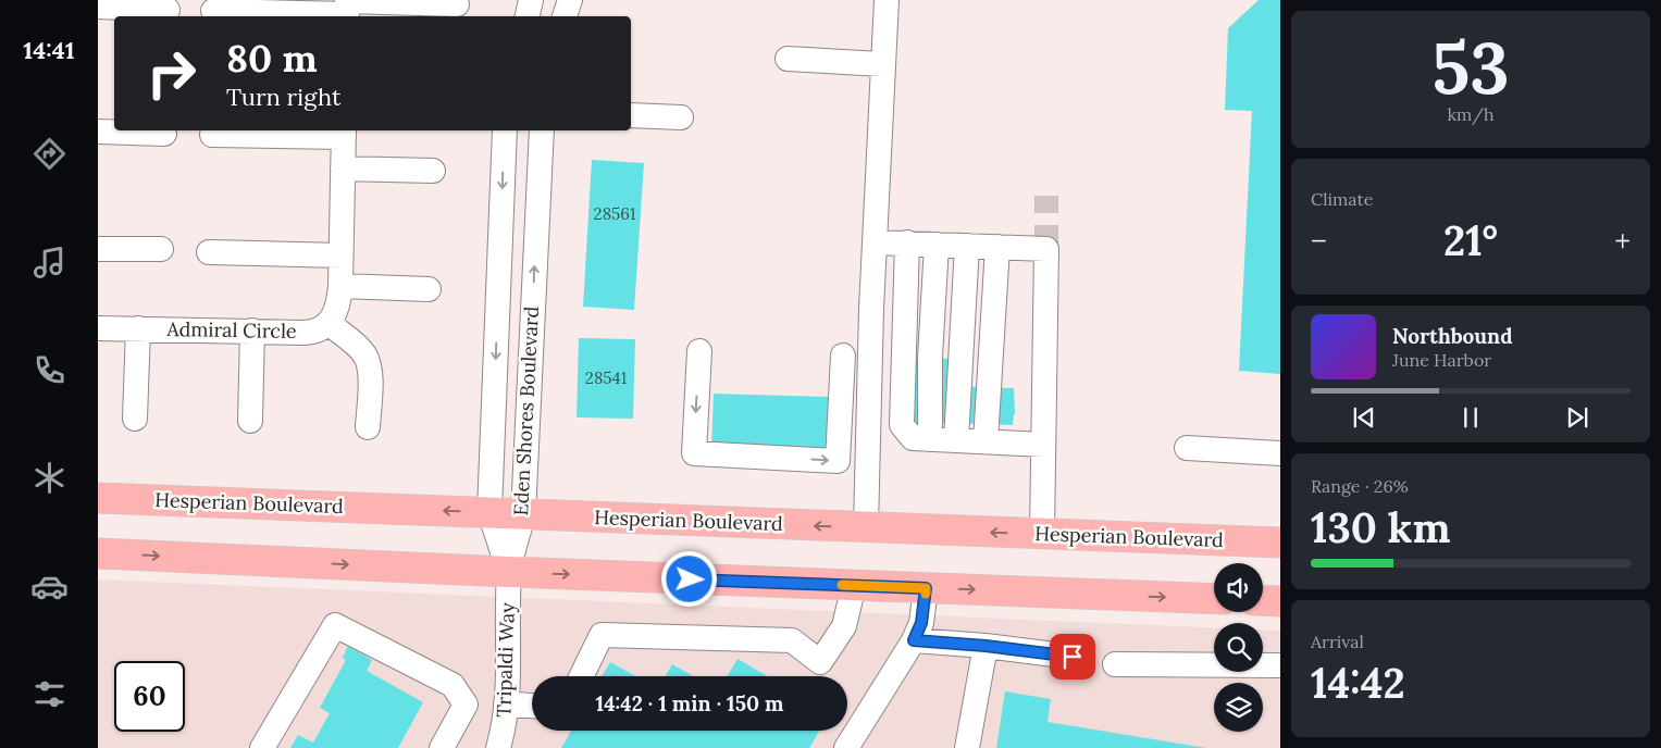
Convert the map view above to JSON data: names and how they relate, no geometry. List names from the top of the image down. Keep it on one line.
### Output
{"streets":{"main road":["Hesperian Boulevard"],"street":["Admiral Circle","Eden Shores Boulevard","Tripaldi Way"]},"crossings":[["Eden Shores Boulevard","Hesperian Boulevard"],["Eden Shores Boulevard","Tripaldi Way"]],"house_numbers":["28561","28541"],"page":{"tabs":"14:41","tile":[["53","km/h"],"Climate",["Range · 26%","130 km"],["Arrival","14:42"]],"turn":["80 m","Turn right"],"heat":["−","21°","+"],"song":["Northbound","June Harbor"],"limit":"60","trip":"14:42 · 1 min · 150 m"}}
